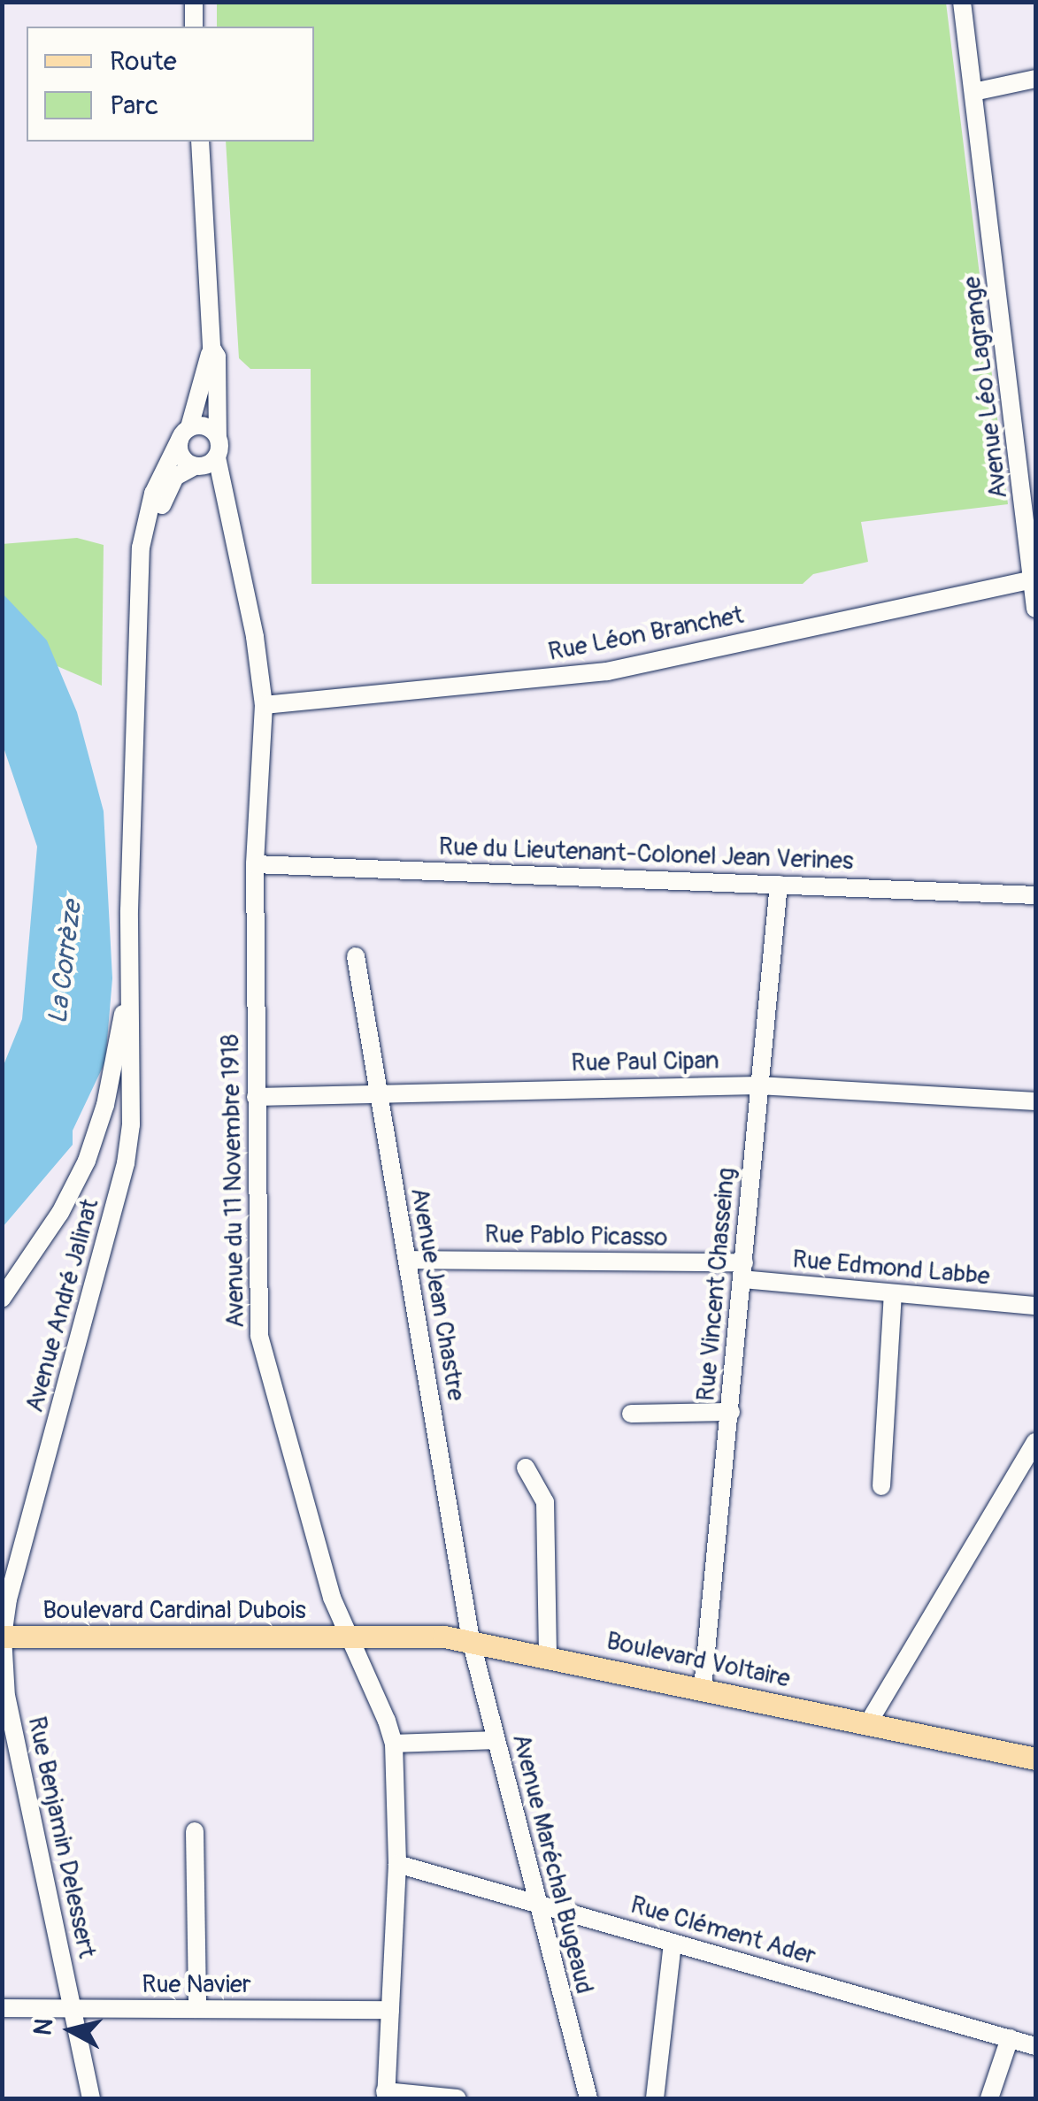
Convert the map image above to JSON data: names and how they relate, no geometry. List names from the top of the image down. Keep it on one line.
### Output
{"streets":{"main road":["Boulevard Cardinal Dubois","Boulevard Voltaire"],"street":["Avenue Léo Lagrange","Rue Léon Branchet","Rue du Lieutenant-Colonel Jean Verines","Rue Paul Cipan","Avenue du 11 Novembre 1918","Rue Pablo Picasso","Rue Edmond Labbe","Rue Vincent Chasseing","Avenue Jean Chastre","Avenue André Jalinat","Rue Benjamin Delessert","Avenue Maréchal Bugeaud","Rue Clément Ader","Rue Navier"]},"crossings":[["Avenue Léo Lagrange","Rue Léon Branchet"],["Rue Léon Branchet","Avenue du 11 Novembre 1918"],["Rue du Lieutenant-Colonel Jean Verines","Avenue du 11 Novembre 1918"],["Rue du Lieutenant-Colonel Jean Verines","Rue Vincent Chasseing"],["Rue Paul Cipan","Avenue du 11 Novembre 1918"],["Rue Paul Cipan","Rue Vincent Chasseing"],["Rue Paul Cipan","Avenue Jean Chastre"],["Avenue du 11 Novembre 1918","Avenue André Jalinat"],["Avenue du 11 Novembre 1918","Boulevard Cardinal Dubois"],["Avenue du 11 Novembre 1918","Boulevard Voltaire"],["Avenue du 11 Novembre 1918","Rue Clément Ader"],["Avenue du 11 Novembre 1918","Rue Navier"],["Rue Pablo Picasso","Rue Edmond Labbe"],["Rue Pablo Picasso","Rue Vincent Chasseing"],["Rue Pablo Picasso","Avenue Jean Chastre"],["Rue Edmond Labbe","Rue Vincent Chasseing"],["Rue Vincent Chasseing","Boulevard Voltaire"],["Avenue Jean Chastre","Boulevard Voltaire"],["Avenue Jean Chastre","Avenue Maréchal Bugeaud"],["Avenue André Jalinat","Boulevard Cardinal Dubois"],["Avenue André Jalinat","Rue Benjamin Delessert"],["Boulevard Cardinal Dubois","Boulevard Voltaire"],["Boulevard Cardinal Dubois","Rue Benjamin Delessert"],["Boulevard Voltaire","Avenue Maréchal Bugeaud"],["Rue Benjamin Delessert","Rue Navier"],["Avenue Maréchal Bugeaud","Rue Clément Ader"]],"water":["La Corrèze"],"legend":["Route","Parc"],"north":"left"}
